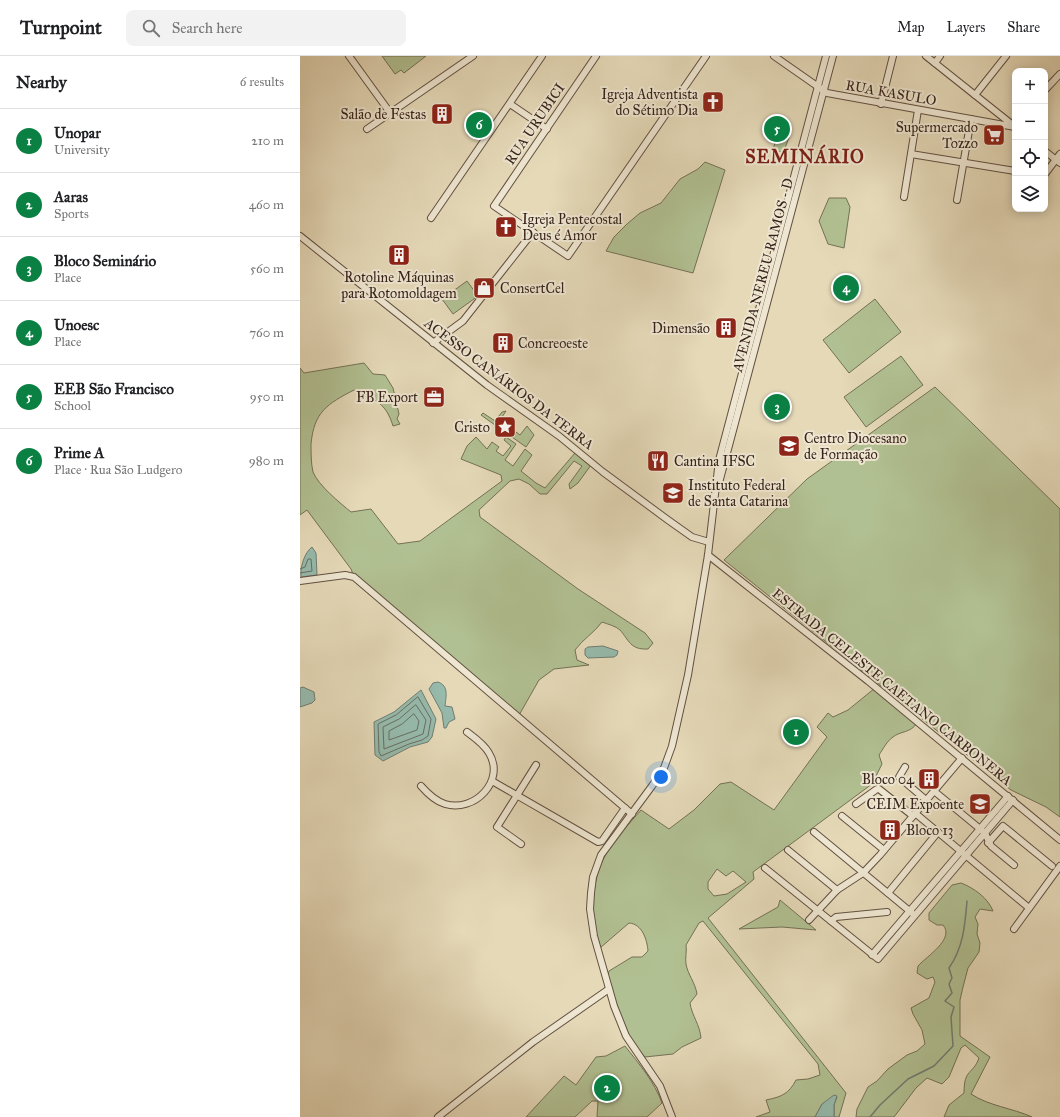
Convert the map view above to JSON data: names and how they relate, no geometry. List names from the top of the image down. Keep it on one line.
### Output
{"streets":{"street":["RUA KASULO","RUA URUBICI","AVENIDA NEREU RAMOS - D","ACESSO CANÁRIOS DA TERRA","ESTRADA CELESTE CAETANO CARBONERA"]},"crossings":[["RUA KASULO","AVENIDA NEREU RAMOS - D"],["AVENIDA NEREU RAMOS - D","ACESSO CANÁRIOS DA TERRA"],["AVENIDA NEREU RAMOS - D","ESTRADA CELESTE CAETANO CARBONERA"]],"districts":["SEMINÁRIO"],"places":{"church":["Igreja Adventista do Sétimo Dia","Igreja Pentecostal Deus é Amor"],"building":["Salão de Festas","Rotoline Máquinas para Rotomoldagem","Dimensão","Concreoeste","Bloco 04","Bloco 13"],"supermarket":["Supermercado Tozzo"],"shop":["ConsertCel"],"office":["FB Export"],"place":["Cristo"],"school or university":["Centro Diocesano de Formação","Instituto Federal de Santa Catarina","CEIM Expoente"],"restaurant":["Cantina IFSC"]},"page":{"header":"Turnpoint","search":"Search here","nav":["Map","Layers","Share"],"heading":["Nearby","6 results"],"map_buttons":["+","−"],"list":[{"mark":"1","name":"Unopar","note":"University","value":"210 m"},{"mark":"2","name":"Aaras","note":"Sports","value":"460 m"},{"mark":"3","name":"Bloco Seminário","note":"Place","value":"560 m"},{"mark":"4","name":"Unoesc","note":"Place","value":"760 m"},{"mark":"5","name":"EEB São Francisco","note":"School","value":"950 m"},{"mark":"6","name":"Prime A","note":"Place · Rua São Ludgero","value":"980 m"}],"pins":["6","5","4","3","1","2"]}}
